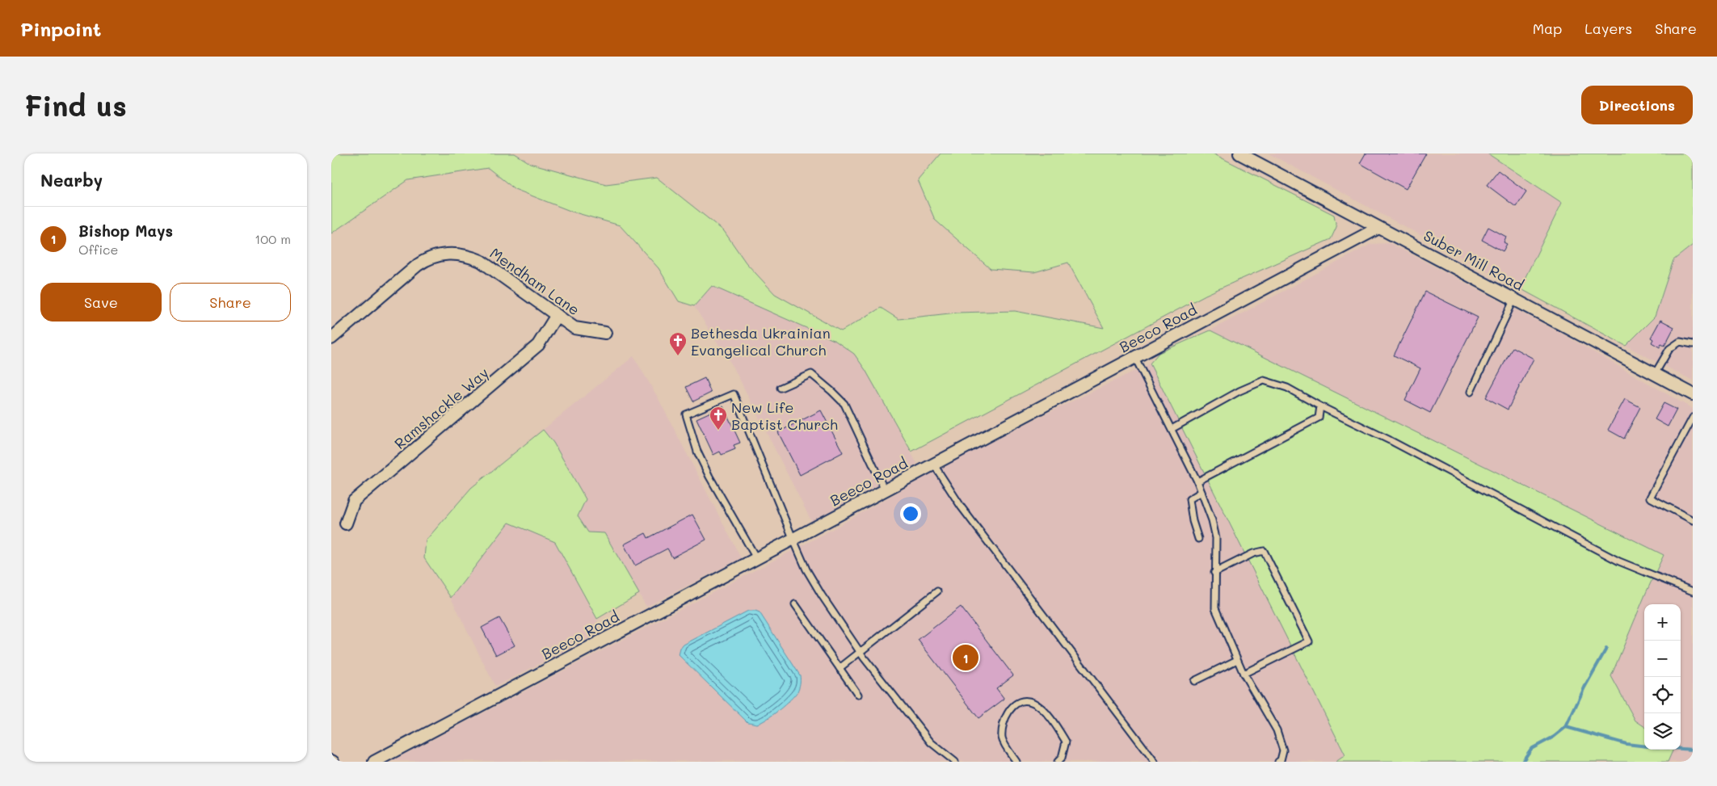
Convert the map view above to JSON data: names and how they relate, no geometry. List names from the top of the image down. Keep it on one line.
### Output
{"streets":{"street":["Suber Mill Road","Mendham Lane","Beeco Road","Ramshackle Way"]},"crossings":[["Suber Mill Road","Beeco Road"],["Mendham Lane","Ramshackle Way"]],"places":{"church":["Bethesda Ukrainian Evangelical Church","New Life Baptist Church"]},"page":{"header":"Pinpoint","nav":["Map","Layers","Share"],"buttons":["Directions",["Save","Share"]],"title":"Find us","heading":"Nearby","list":[{"mark":"1","name":"Bishop Mays","note":"Office","value":"100 m"}],"map_buttons":["+","−"],"pins":"1"}}
